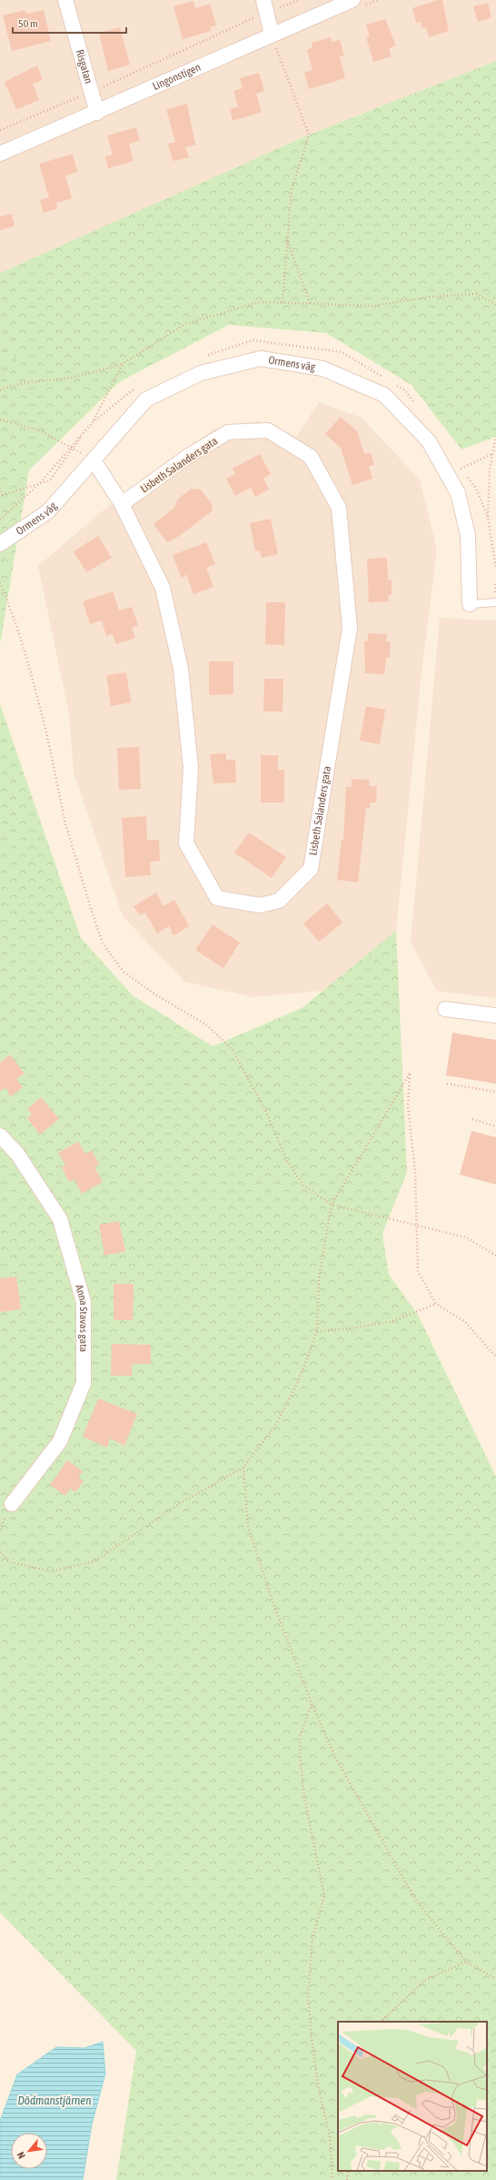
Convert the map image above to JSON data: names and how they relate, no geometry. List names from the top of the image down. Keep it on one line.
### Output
{"streets":{"street":["Risgatan","Lingonstigen","Ormens väg","Lisbeth Salanders gata","Anna Stavas gata"]},"crossings":[["Risgatan","Lingonstigen"],["Ormens väg","Lisbeth Salanders gata"]],"water":["Dödmanstjärnen"],"scale_bar":"50 m","north":"bottom left"}
